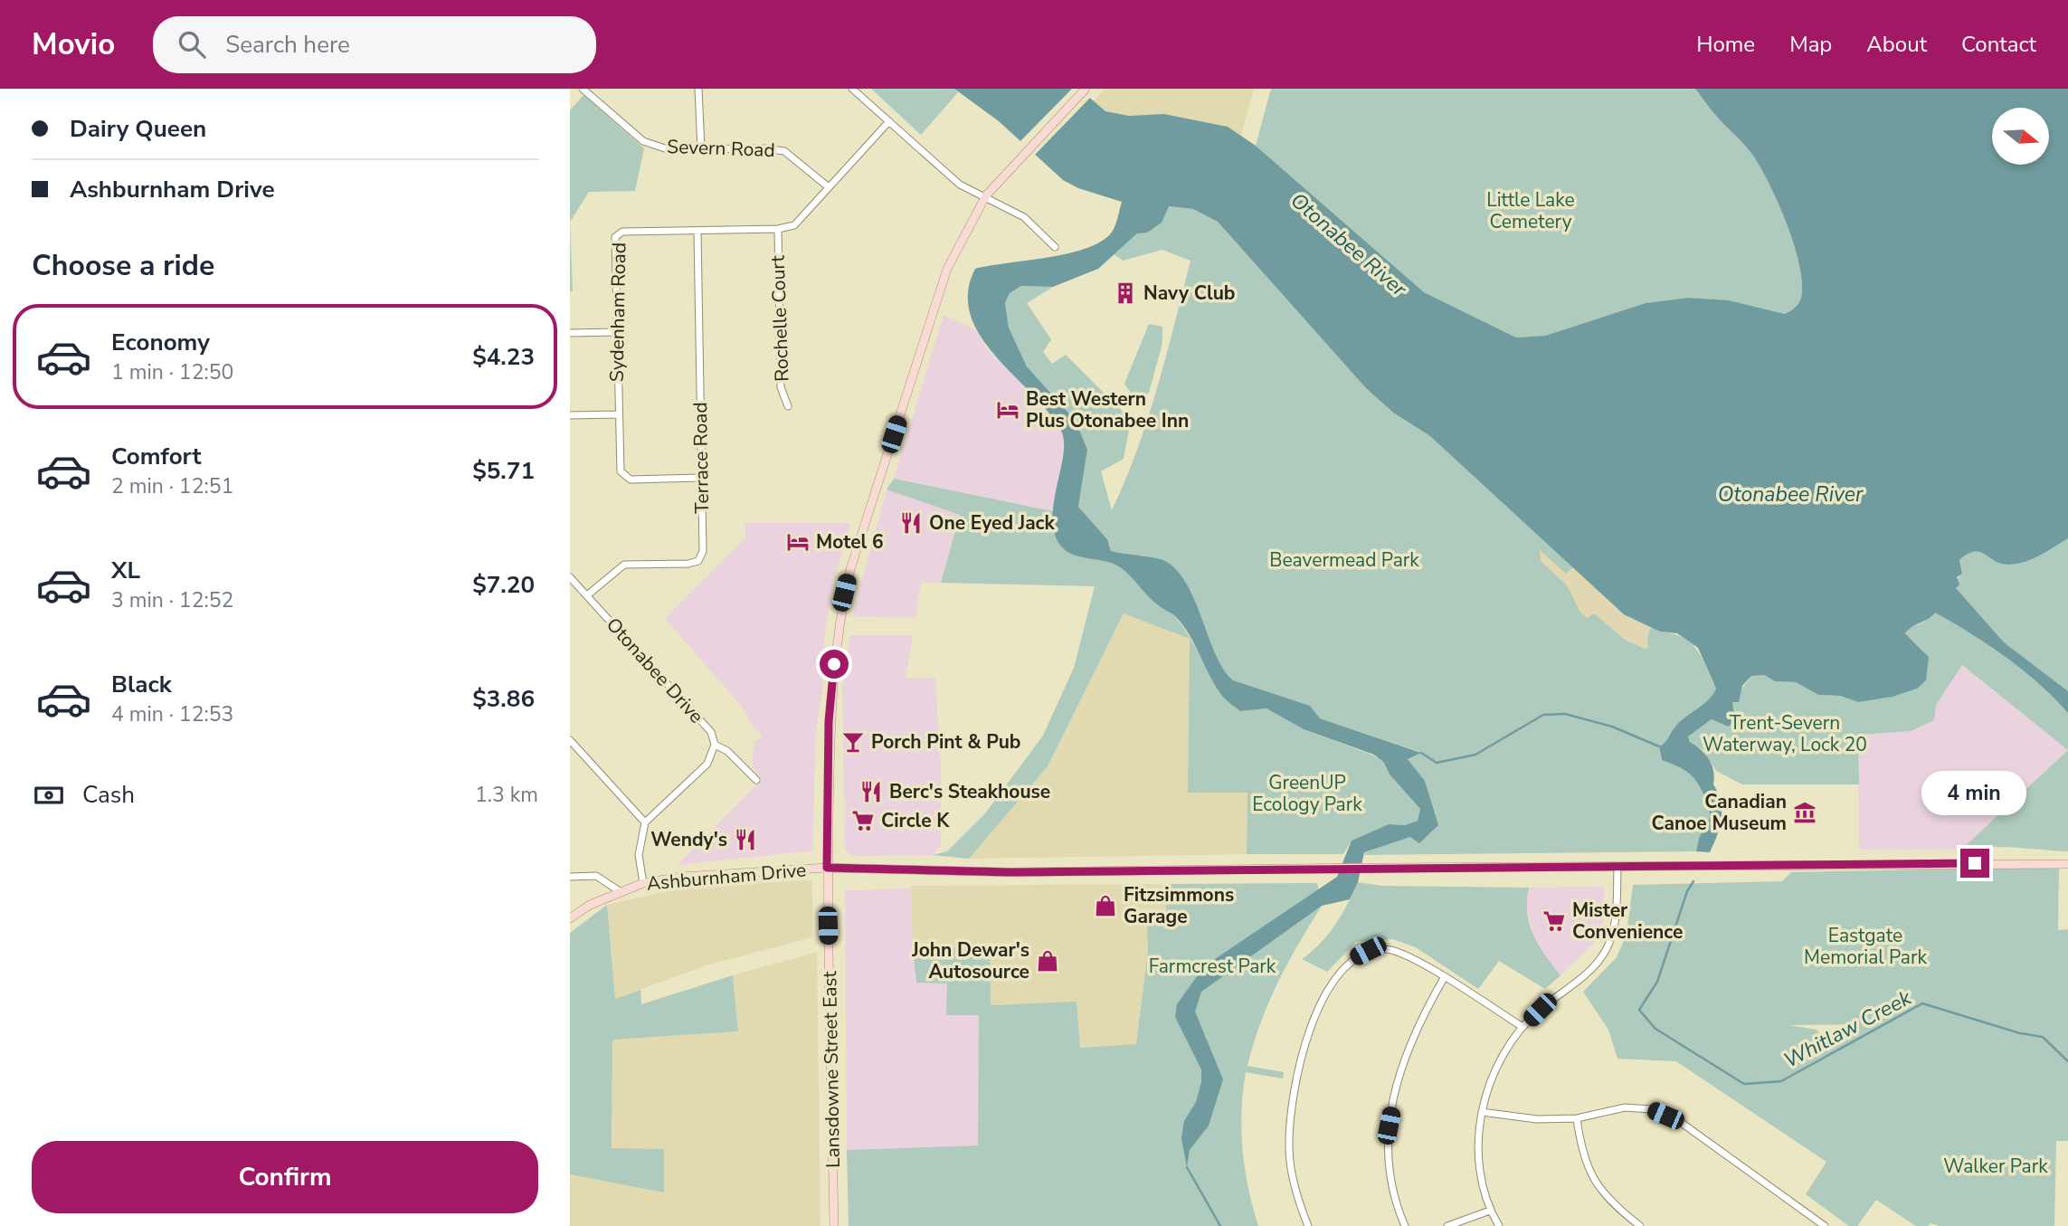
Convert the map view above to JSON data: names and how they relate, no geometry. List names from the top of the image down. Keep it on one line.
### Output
{"streets":{"main road":["Ashburnham Drive","Lansdowne Street East"],"street":["Severn Road","Sydenham Road","Rochelle Court","Terrace Road","Otonabee Drive"]},"crossings":[["Severn Road","Sydenham Road"],["Sydenham Road","Rochelle Court"],["Sydenham Road","Terrace Road"],["Terrace Road","Otonabee Drive"],["Ashburnham Drive","Lansdowne Street East"]],"water":["Otonabee River","Whitlaw Creek"],"parks":["Little Lake Cemetery","Beavermead Park","Trent-Severn Waterway, Lock 20","GreenUP Ecology Park","Eastgate Memorial Park","Farmcrest Park","Walker Park"],"places":{"building":["Navy Club"],"hotel":["Best Western Plus Otonabee Inn","Motel 6"],"restaurant":["One Eyed Jack","Berc's Steakhouse","Wendy's"],"bar":["Porch Pint & Pub"],"museum":["Canadian Canoe Museum"],"supermarket":["Circle K","Mister Convenience"],"shop":["Fitzsimmons Garage","John Dewar's Autosource"]},"north":"right","page":{"header":"Movio","search":"Search here","nav":["Home","Map","About","Contact"],"banner":["Dairy Queen","Ashburnham Drive"],"heading":"Choose a ride","list":[{"name":"Economy","note":"1 min · 12:50","value":"$4.23"},{"name":"Comfort","note":"2 min · 12:51","value":"$5.71"},{"name":"XL","note":"3 min · 12:52","value":"$7.20"},{"name":"Black","note":"4 min · 12:53","value":"$3.86"}],"pay":["Cash","1.3 km"],"bubble":"4 min","buttons":"Confirm"}}
